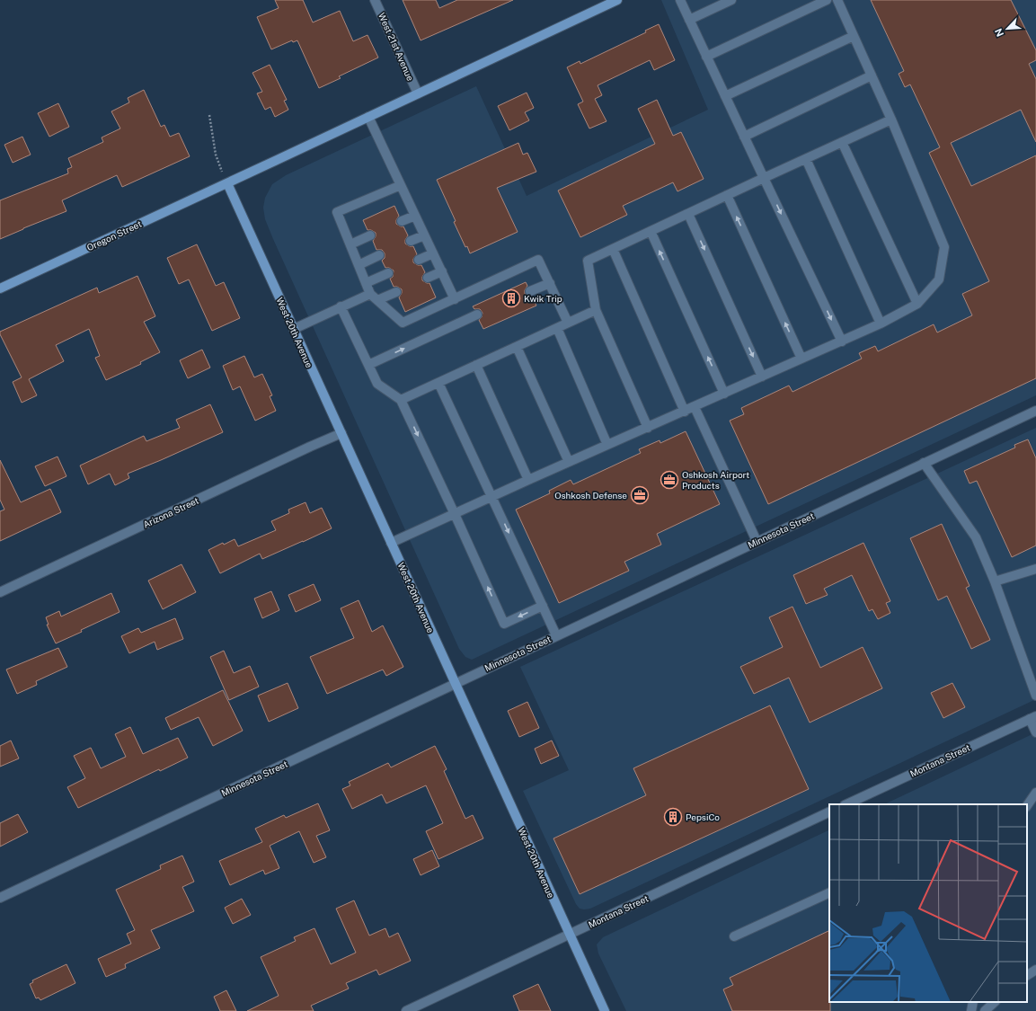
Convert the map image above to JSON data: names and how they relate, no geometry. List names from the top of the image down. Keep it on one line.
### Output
{"streets":{"main road":["Oregon Street","West 20th Avenue"],"street":["West 21st Avenue","Arizona Street","Minnesota Street","Montana Street"]},"crossings":[["West 21st Avenue","Oregon Street"],["Oregon Street","West 20th Avenue"],["West 20th Avenue","Arizona Street"],["West 20th Avenue","Minnesota Street"],["West 20th Avenue","Montana Street"]],"places":{"building":["Kwik Trip","PepsiCo"],"office":["Oshkosh Airport Products","Oshkosh Defense"]},"north":"bottom left"}
